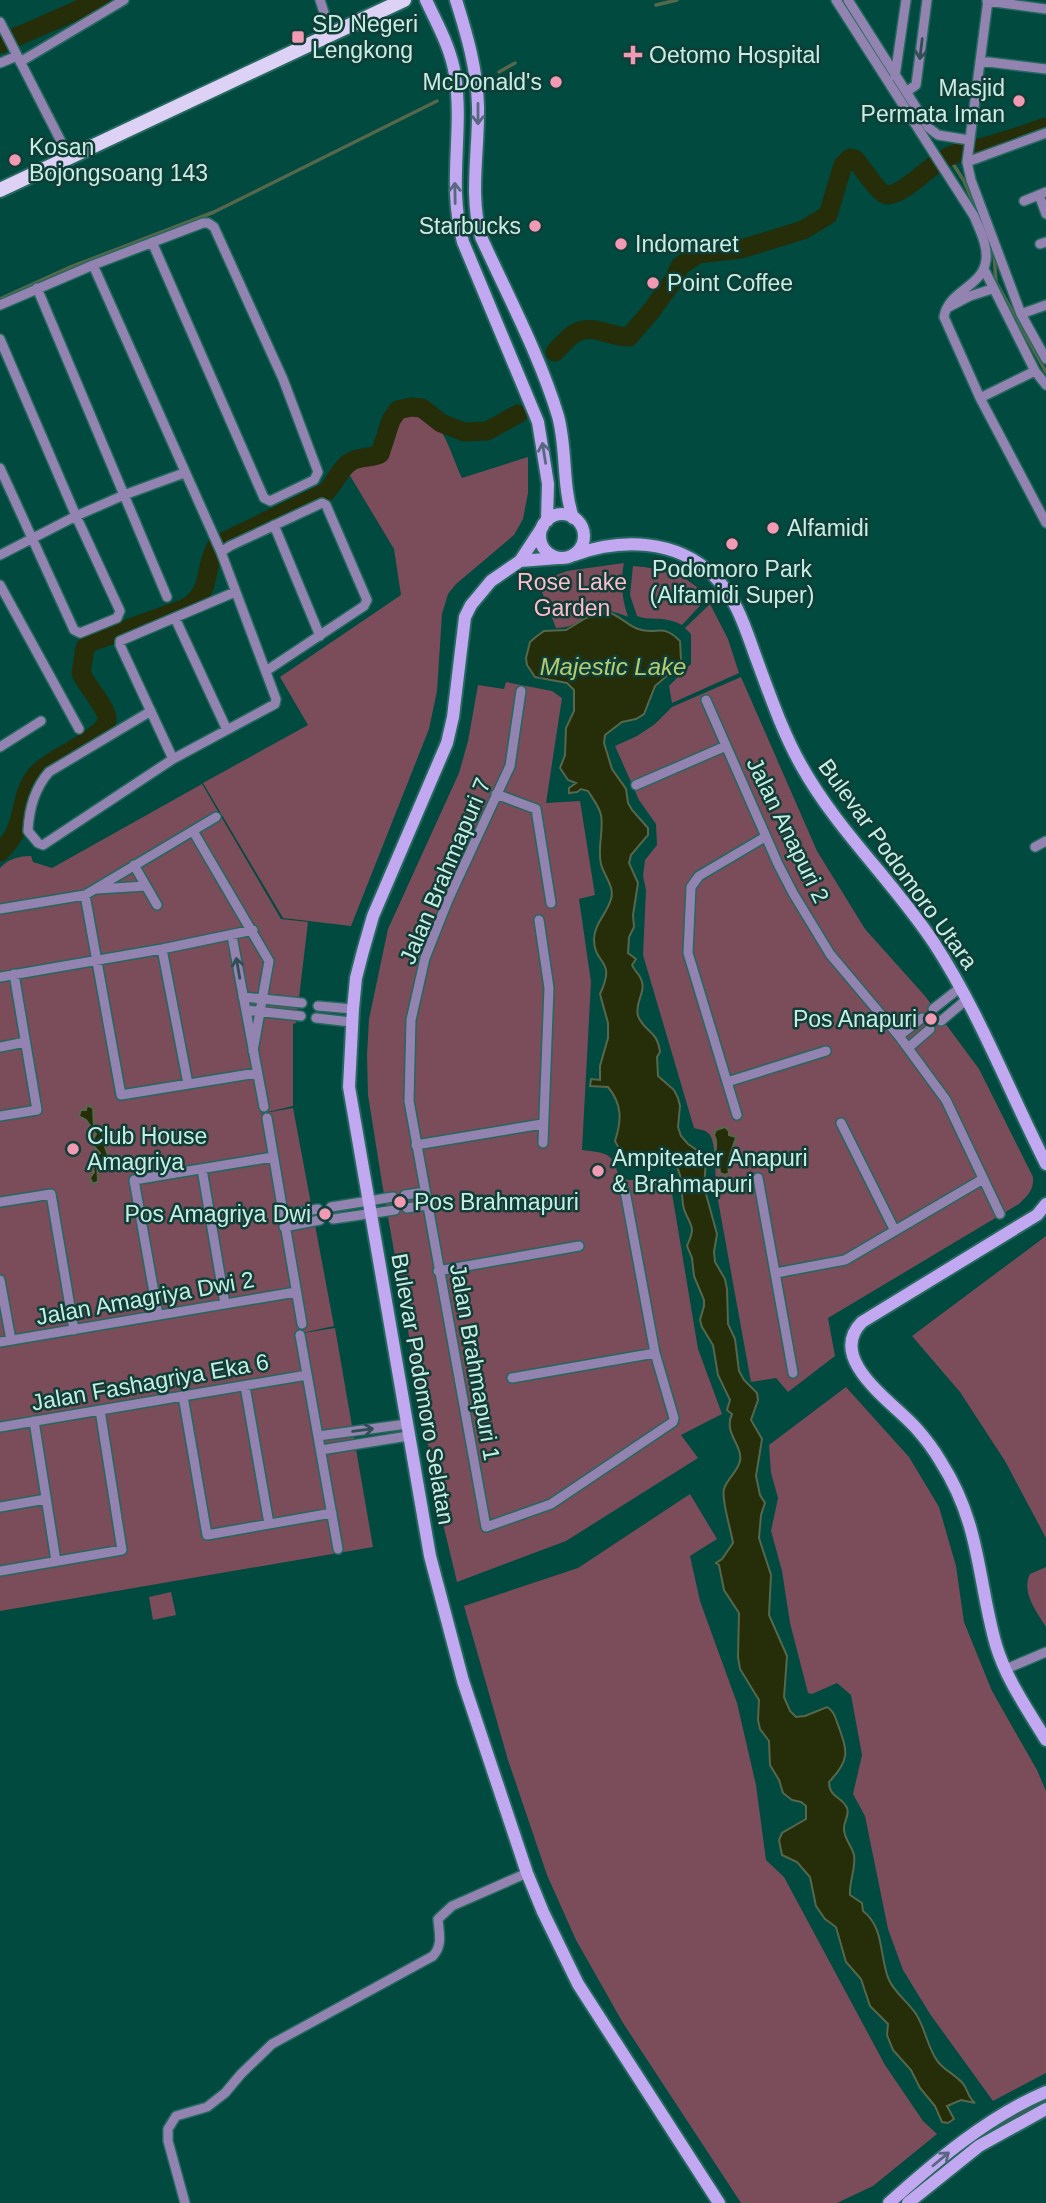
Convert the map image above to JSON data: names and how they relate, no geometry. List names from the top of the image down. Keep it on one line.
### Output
{"streets":{"street":["Jalan Anapuri 2","Bulevar Podomoro Utara","Jalan Brahmapuri 7","Jalan Amagriya Dwi 2","Jalan Brahmapuri 1","Jalan Fashagriya Eka 6","Bulevar Podomoro Selatan"]},"crossings":[["Bulevar Podomoro Utara","Bulevar Podomoro Selatan"],["Jalan Brahmapuri 7","Jalan Brahmapuri 1"]],"water":["Majestic Lake"],"parks":["Rose Lake Garden"],"places":{"transit":["SD Negeri Lengkong"],"health":["Oetomo Hospital"],"other":["McDonald's","Masjid Permata Iman","Kosan Bojongsoang 143","Starbucks","Indomaret","Point Coffee","Alfamidi","Podomoro Park (Alfamidi Super)","Pos Anapuri","Club House Amagriya","Ampiteater Anapuri & Brahmapuri","Pos Brahmapuri","Pos Amagriya Dwi"]}}
